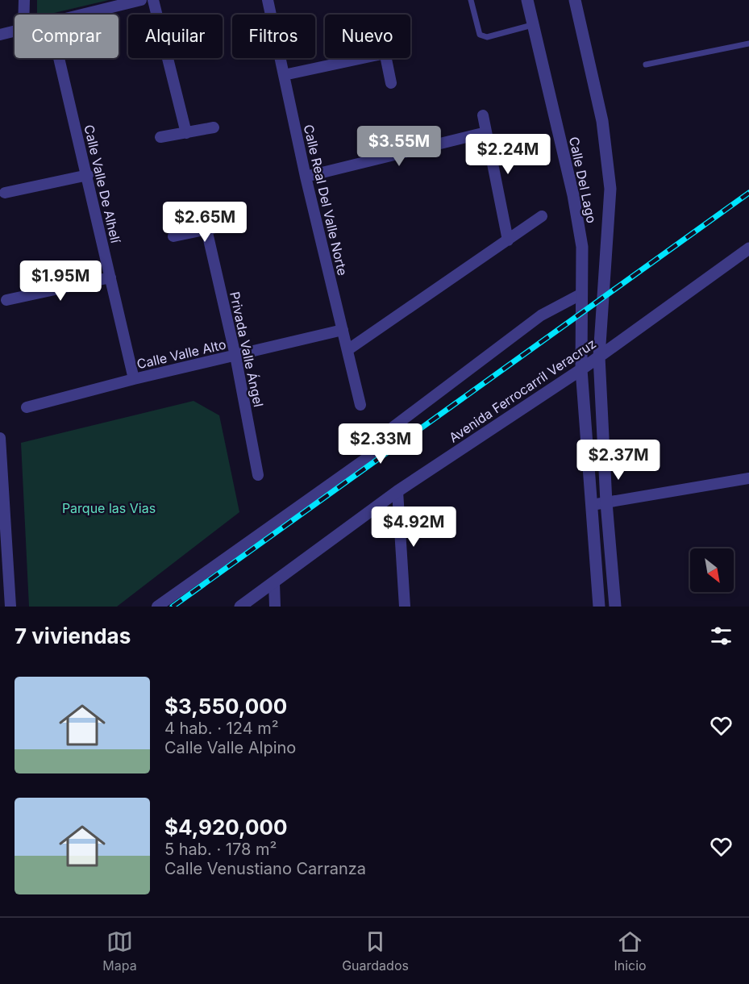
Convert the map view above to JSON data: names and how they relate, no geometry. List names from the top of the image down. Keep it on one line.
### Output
{"streets":{"street":["Calle Del Lago","Calle Valle De Alhelí","Calle Real Del Valle Norte","Privada Valle Ángel","Calle Valle Alto","Avenida Ferrocarril Veracruz"]},"crossings":[["Calle Del Lago","Avenida Ferrocarril Veracruz"],["Calle Valle De Alhelí","Calle Valle Alto"],["Calle Real Del Valle Norte","Calle Valle Alto"],["Privada Valle Ángel","Calle Valle Alto"]],"parks":["Parque las Vias"],"north":"bottom right","page":{"chip":["Comprar","Alquilar","Filtros","Nuevo"],"price":["$3.55M","$2.24M","$2.65M","$1.95M","$2.33M","$2.37M","$4.92M"],"heading":"7 viviendas","list":[{"name":"$3,550,000","note":"4 hab. · 124 m² · Calle Valle Alpino"},{"name":"$4,920,000","note":"5 hab. · 178 m² · Calle Venustiano Carranza"}],"tabs":["Mapa","Guardados","Inicio"]}}
